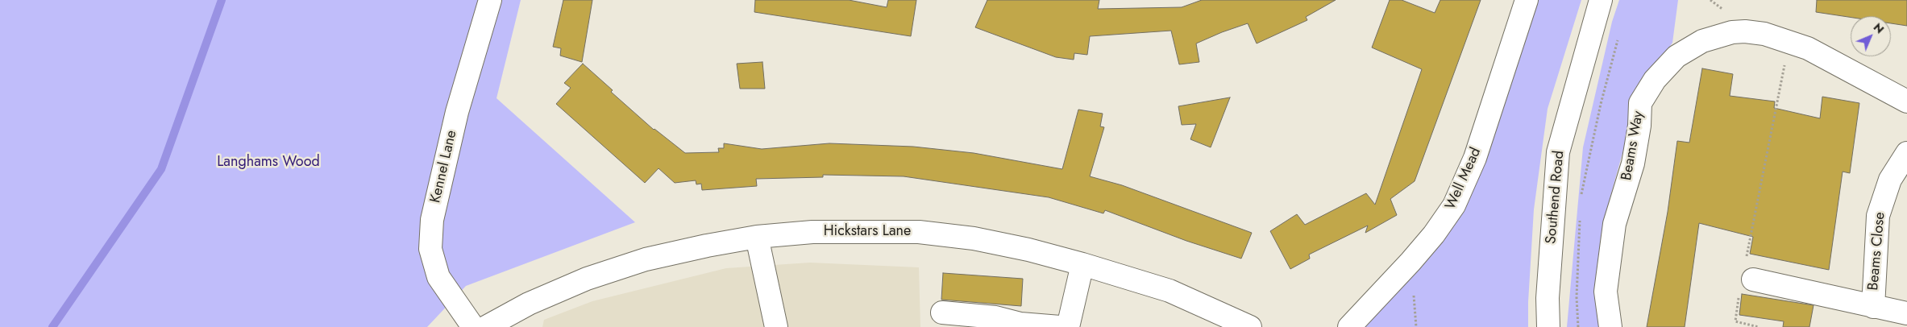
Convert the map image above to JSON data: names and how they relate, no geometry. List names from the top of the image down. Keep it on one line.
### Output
{"streets":{"street":["Beams Way","Kennel Lane","Well Mead","Southend Road","Hickstars Lane","Beams Close"]},"parks":["Langhams Wood"],"north":"top right"}
